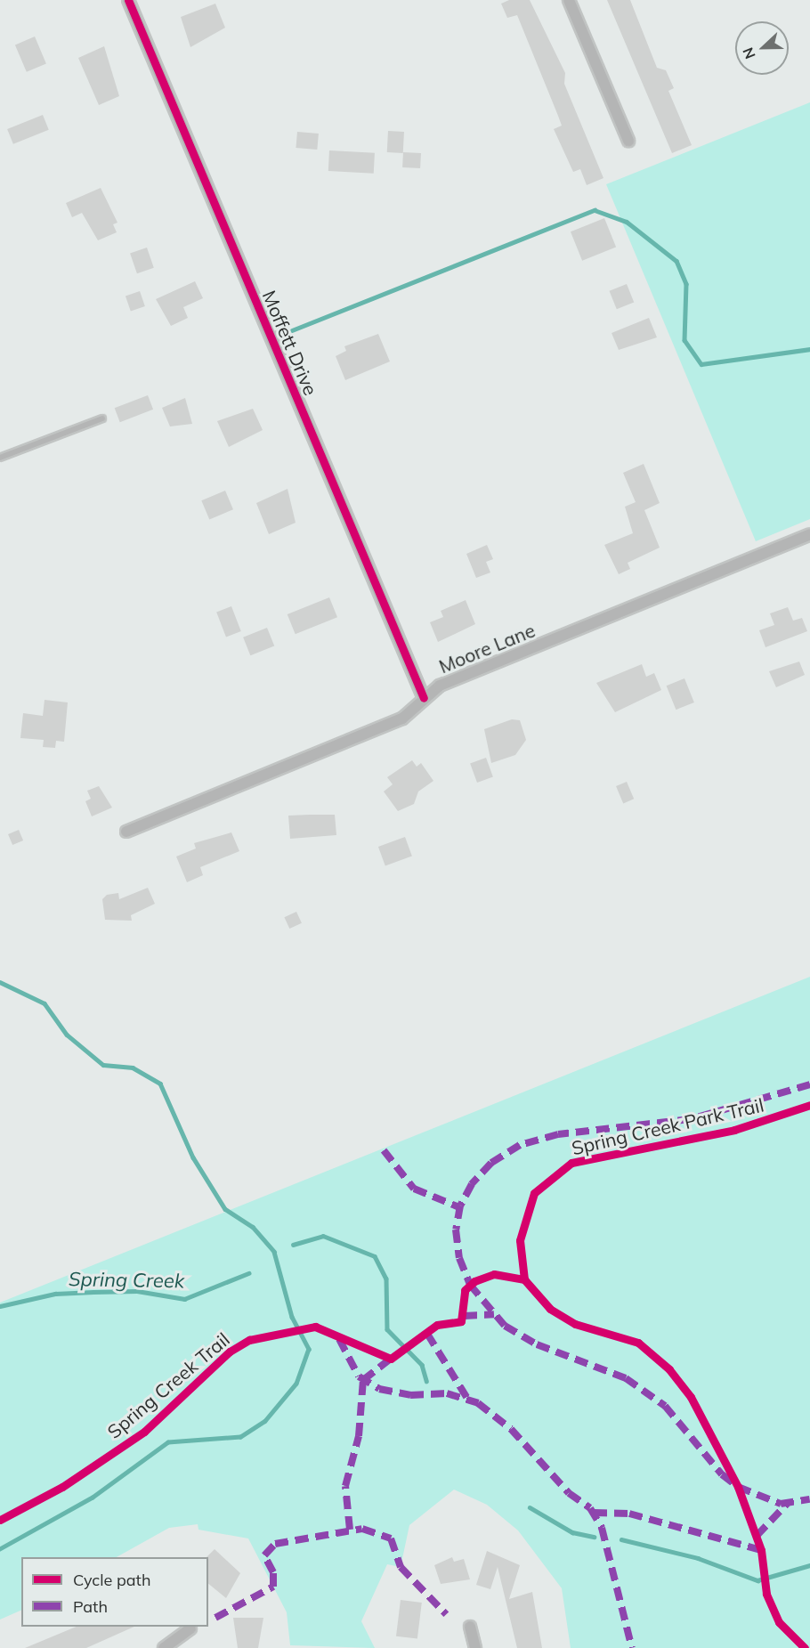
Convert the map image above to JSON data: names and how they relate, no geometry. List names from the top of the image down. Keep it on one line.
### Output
{"streets":{"street":["Moffett Drive","Moore Lane"],"cycle path":["Spring Creek Park Trail","Spring Creek Trail"]},"crossings":[["Moffett Drive","Moore Lane"]],"water":["Spring Creek"],"legend":["Cycle path","Path"],"north":"left"}
